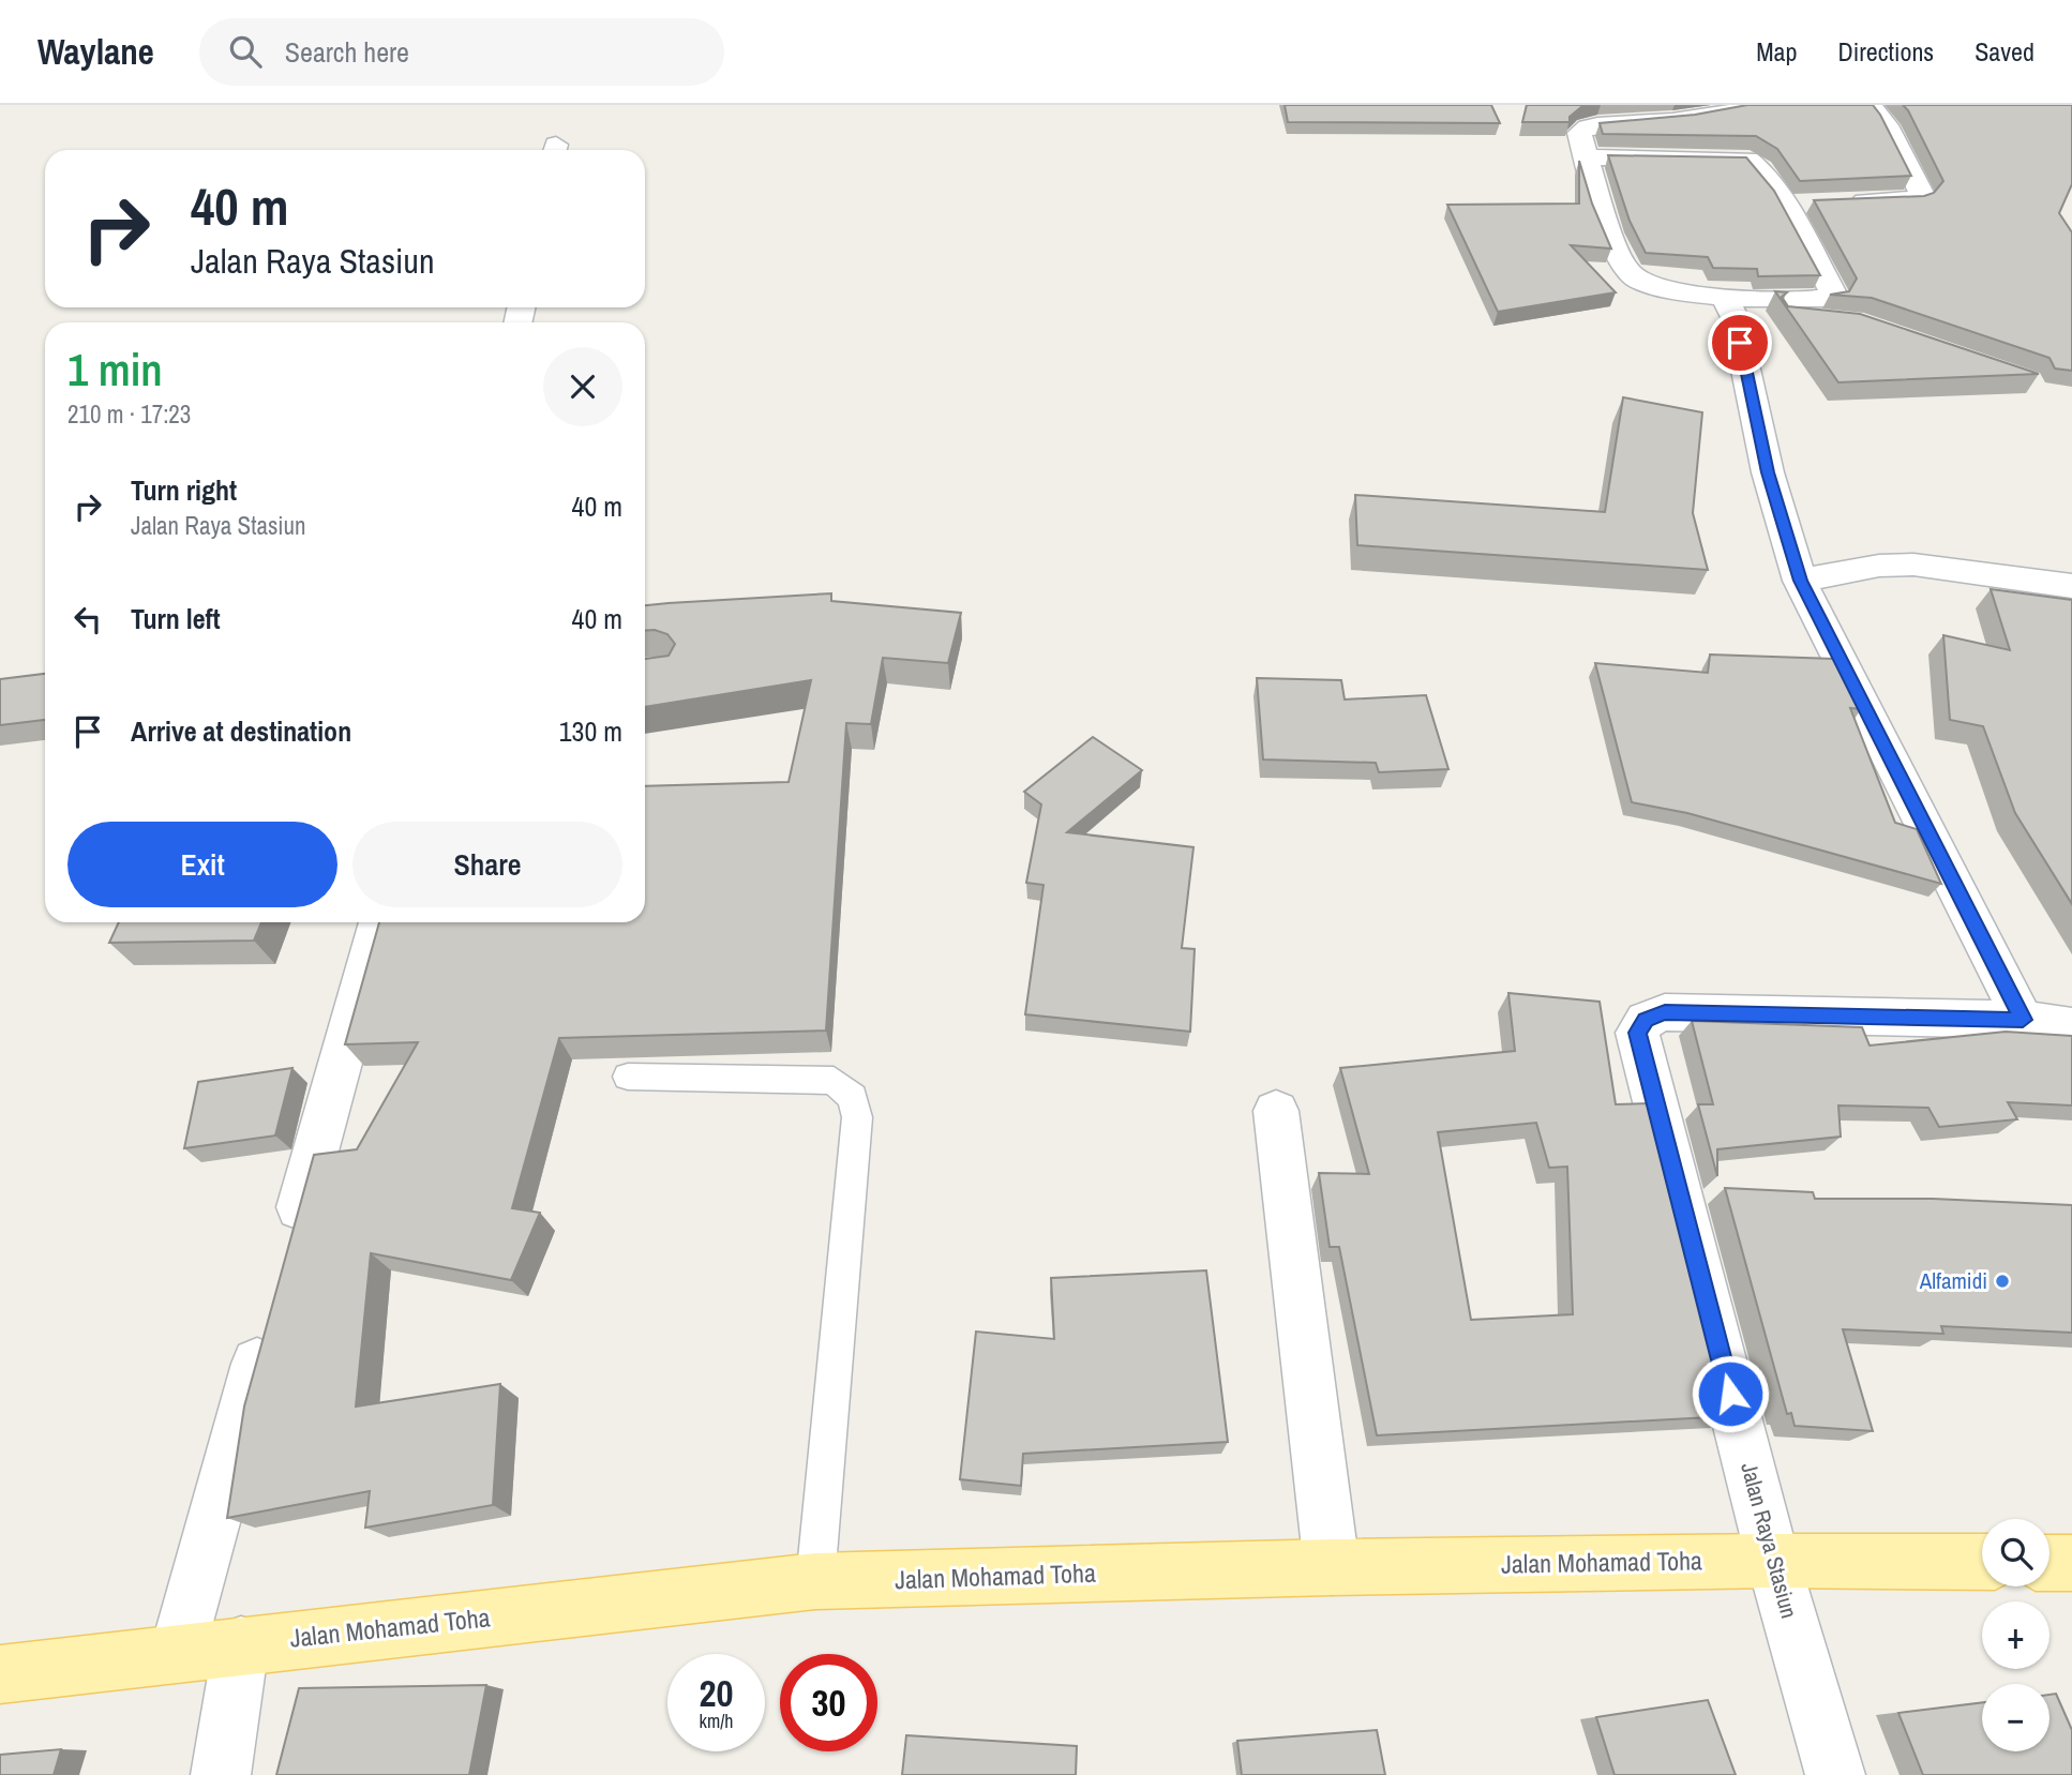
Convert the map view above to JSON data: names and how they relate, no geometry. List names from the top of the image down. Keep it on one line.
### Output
{"streets":{"main road":["Jalan Mohamad Toha"],"street":["Jalan Raya Stasiun"]},"crossings":[["Jalan Raya Stasiun","Jalan Mohamad Toha"]],"places":["Alfamidi"],"page":{"header":"Waylane","search":"Search here","nav":["Map","Directions","Saved"],"turn":["40 m","Jalan Raya Stasiun"],"heading":["1 min","210 m · 17:23"],"list":[{"name":"Turn right","note":"Jalan Raya Stasiun","value":"40 m"},{"name":"Turn left","value":"40 m"},{"name":"Arrive at destination","value":"130 m"}],"buttons":["Exit","Share"],"map_buttons":["+","−"],"speed":"20 km/h","limit":"30"}}
